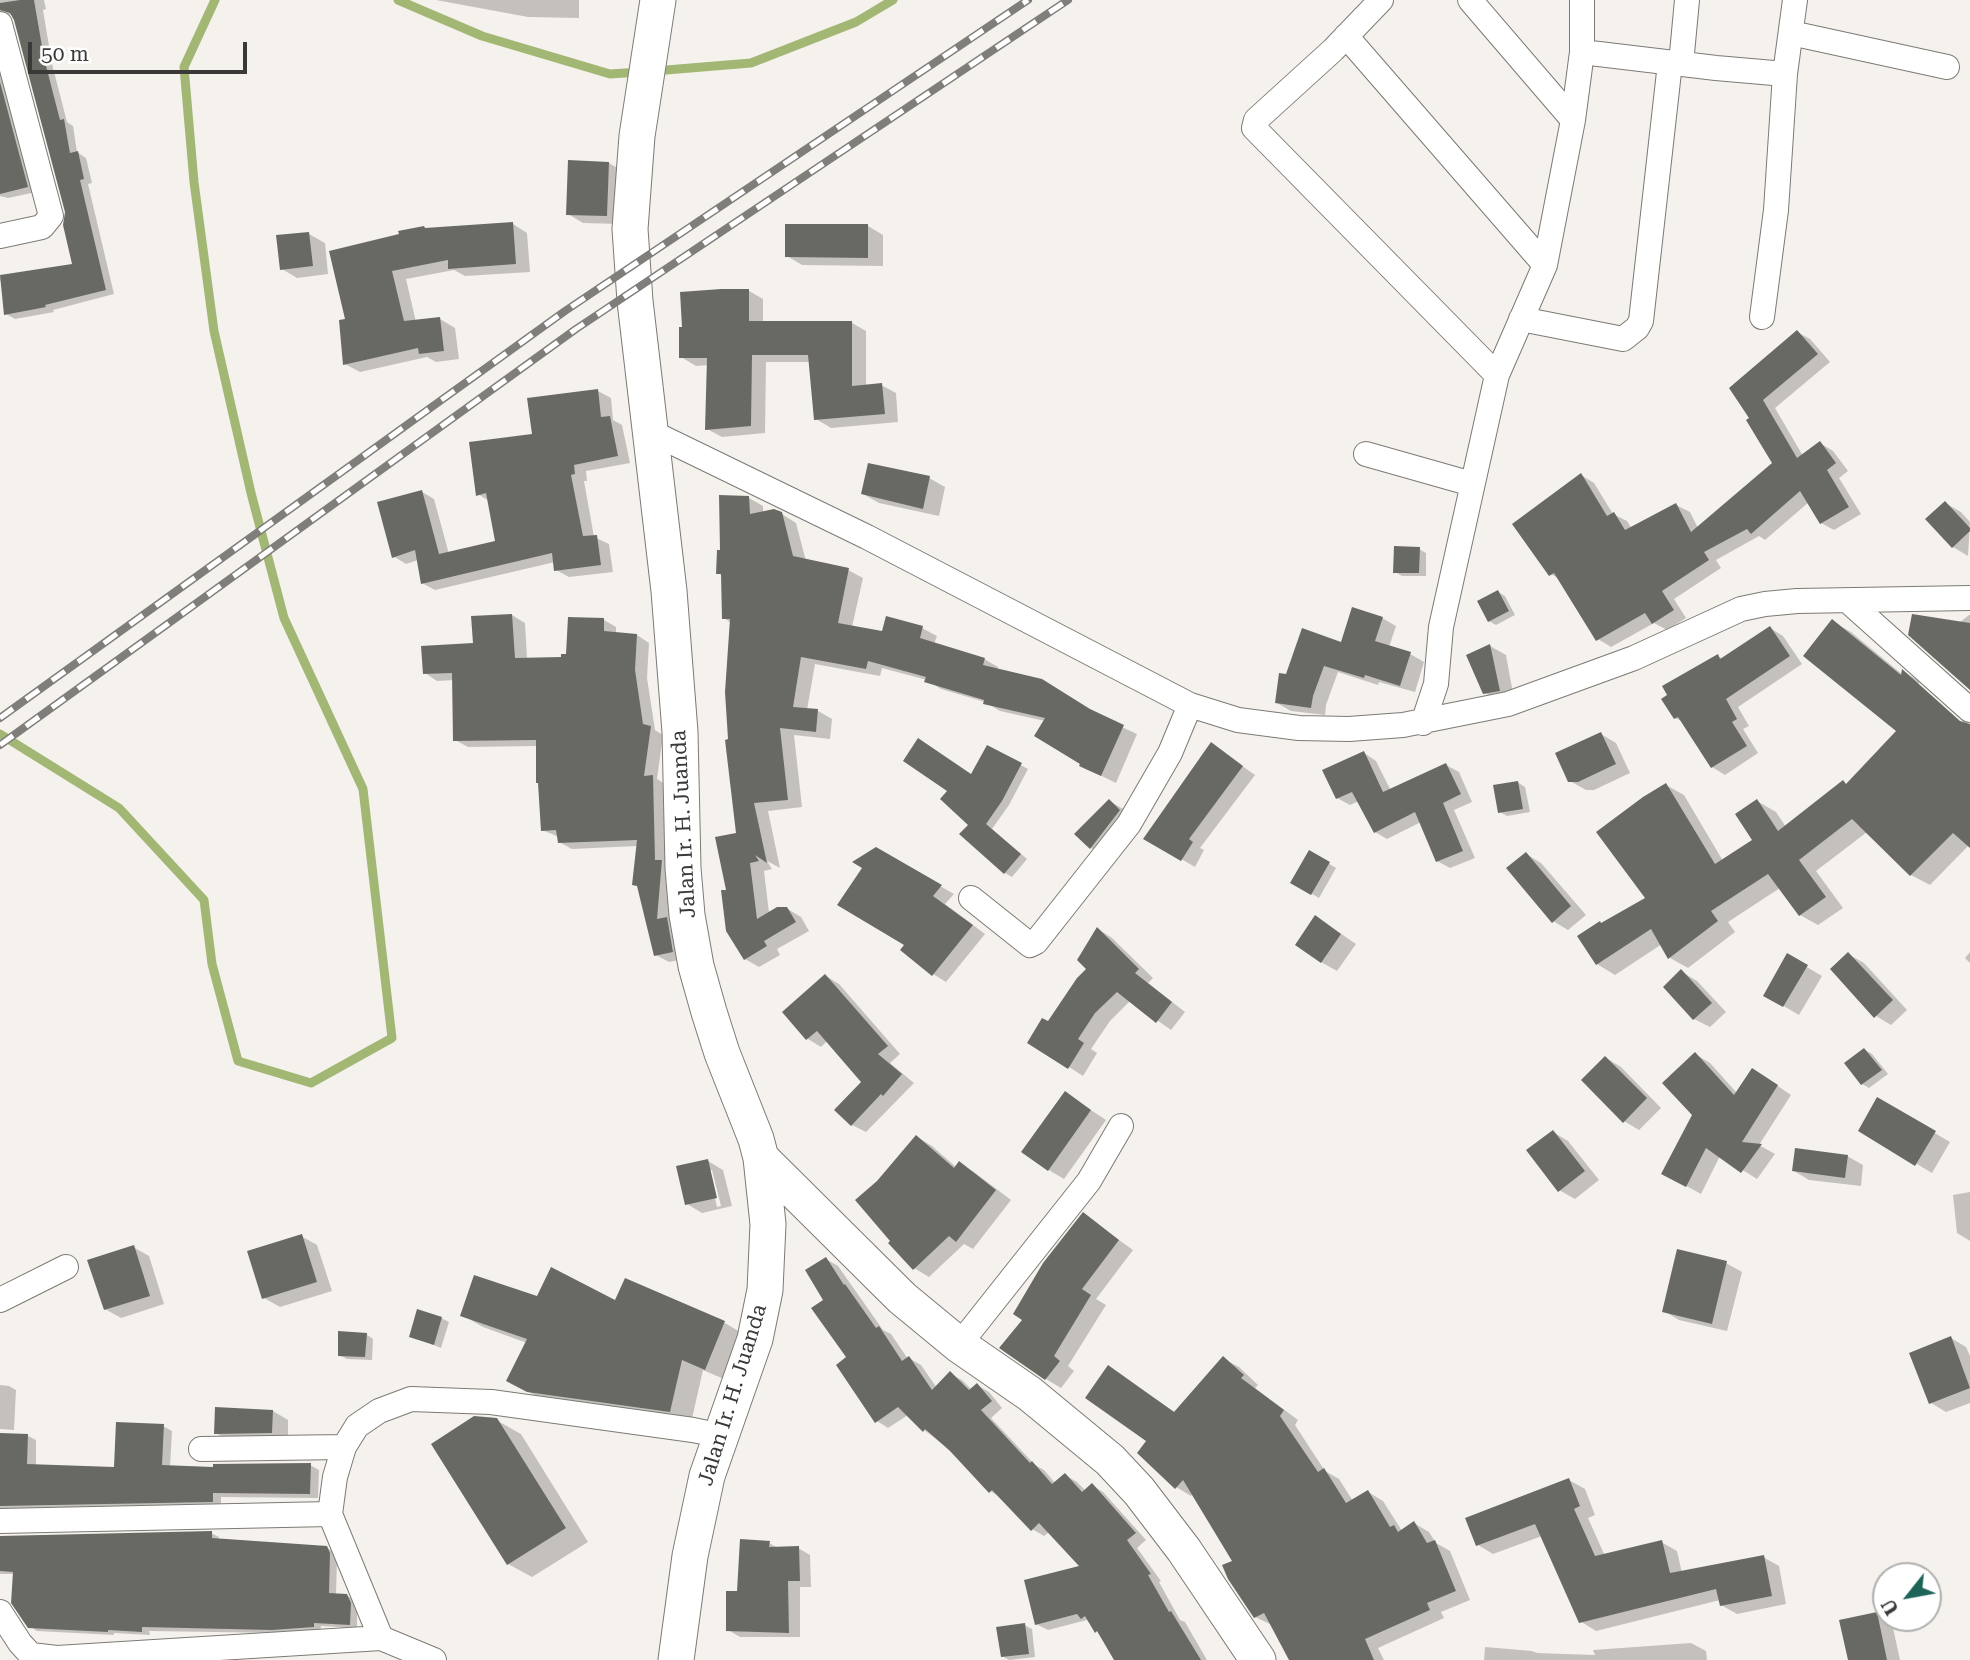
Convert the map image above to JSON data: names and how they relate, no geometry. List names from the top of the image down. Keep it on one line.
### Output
{"streets":{"street":["Jalan Ir. H. Juanda"]},"scale_bar":"50 m","north":"bottom left"}
